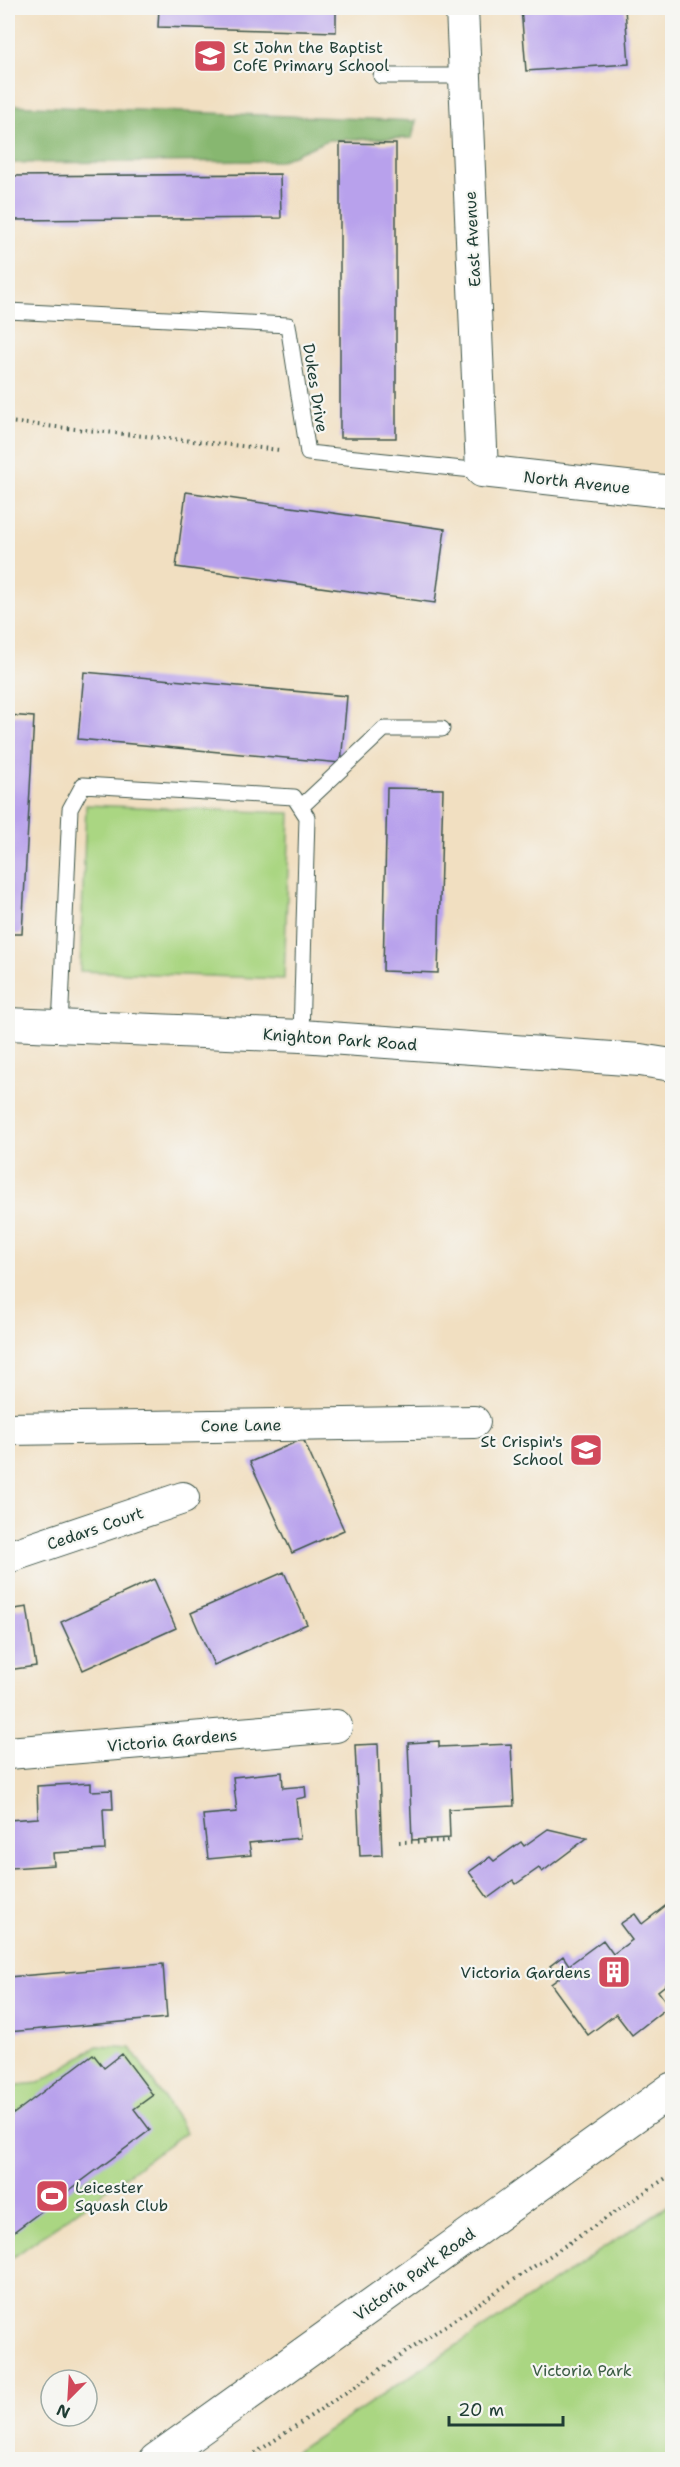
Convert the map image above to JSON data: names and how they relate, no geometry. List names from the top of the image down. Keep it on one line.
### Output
{"streets":{"main road":["Victoria Park Road"],"street":["East Avenue","North Avenue","Knighton Park Road","Cone Lane","Cedars Court","Victoria Gardens"],"lane":["Dukes Drive"]},"crossings":[["East Avenue","Dukes Drive"],["East Avenue","North Avenue"],["Dukes Drive","North Avenue"]],"parks":["Victoria Park"],"places":{"school or university":["St John the Baptist CofE Primary School","St Crispin's School"],"building":["Victoria Gardens"],"sports":["Leicester Squash Club"]},"scale_bar":"20 m","north":"bottom left"}
